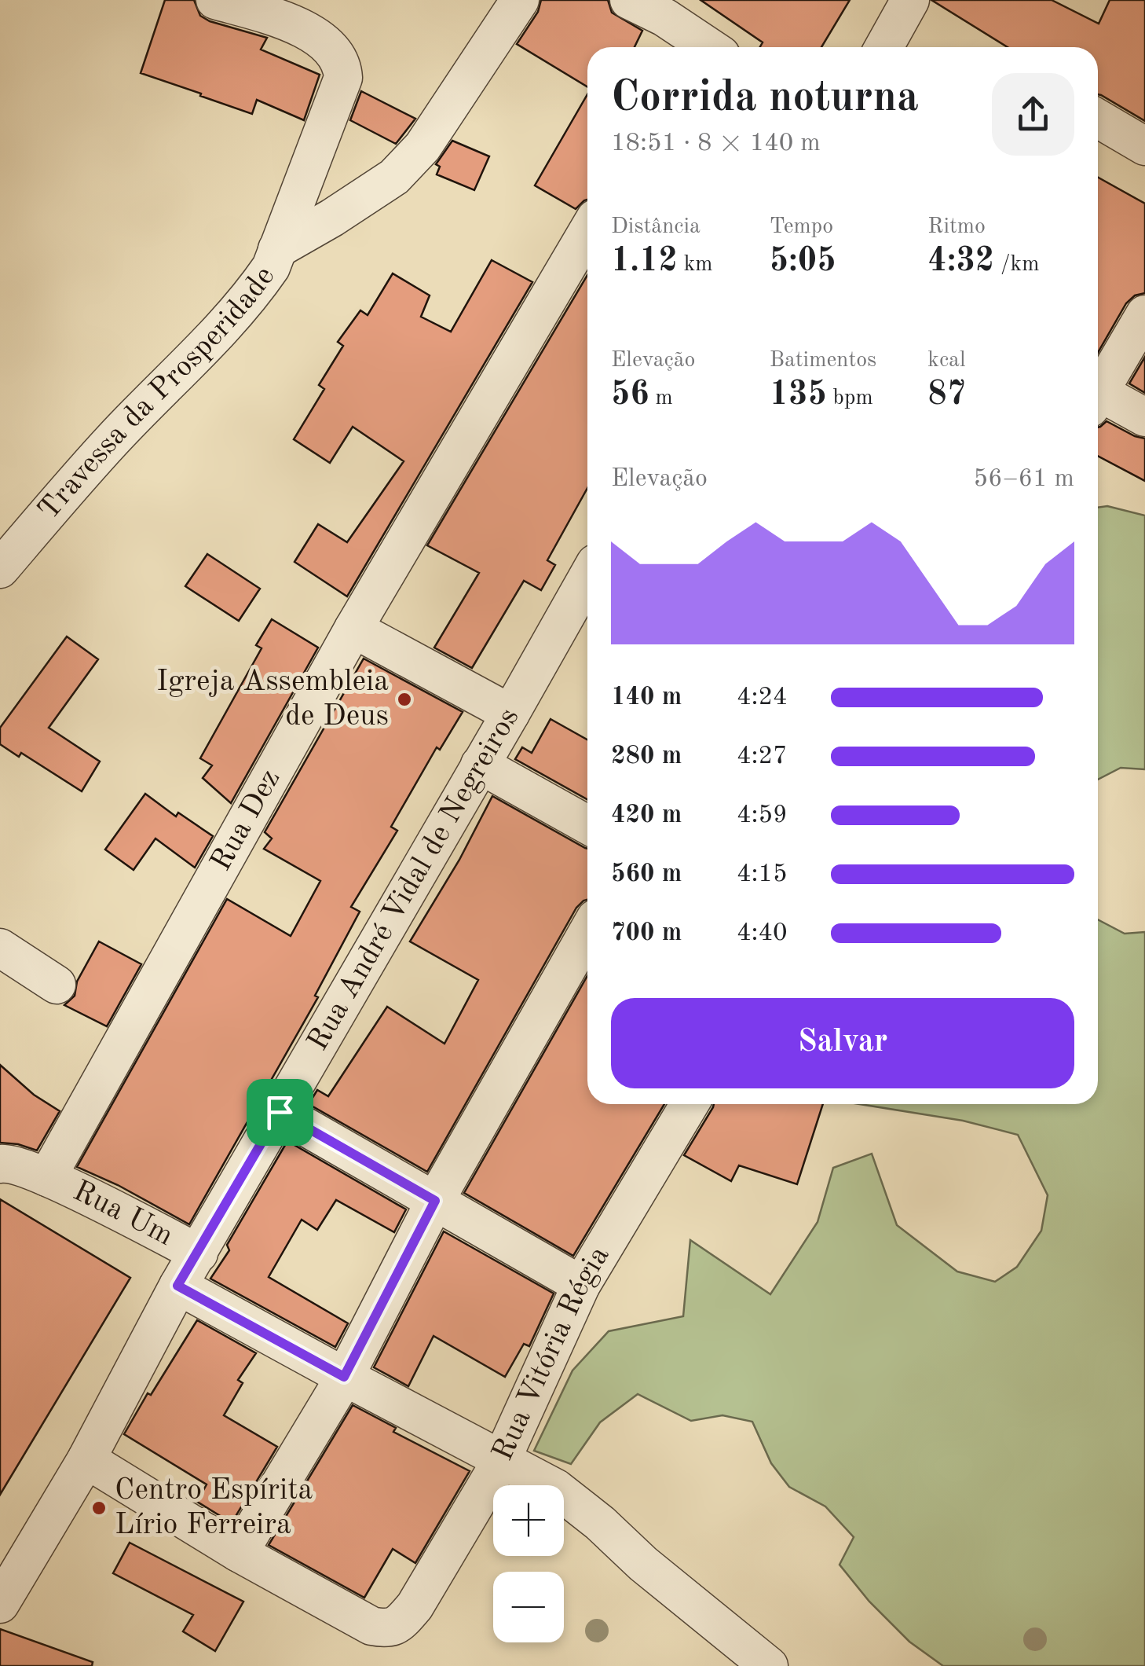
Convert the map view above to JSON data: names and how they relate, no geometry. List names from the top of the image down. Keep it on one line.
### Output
{"streets":{"street":["Travessa da Prosperidade","Rua Dez","Rua André Vidal de Negreiros","Rua Um","Rua Vitória Régia"]},"crossings":[["Rua Dez","Rua Um"],["Rua André Vidal de Negreiros","Rua Um"],["Rua André Vidal de Negreiros","Rua Vitória Régia"]],"places":["Igreja Assembleia de Deus","Centro Espírita Lírio Ferreira"],"page":{"heading":["Corrida noturna","18:51 · 8 × 140 m"],"stats":[["Distância","1.12 km"],["Tempo","5:05"],["Ritmo","4:32 /km"],["Elevação","56 m"],["Batimentos","135 bpm"],["kcal","87"]],"chart":["Elevação","56–61 m"],"list":[{"name":"140 m","note":"4:24"},{"name":"280 m","note":"4:27"},{"name":"420 m","note":"4:59"},{"name":"560 m","note":"4:15"},{"name":"700 m","note":"4:40"}],"buttons":"Salvar","map_buttons":["+","−"]}}
